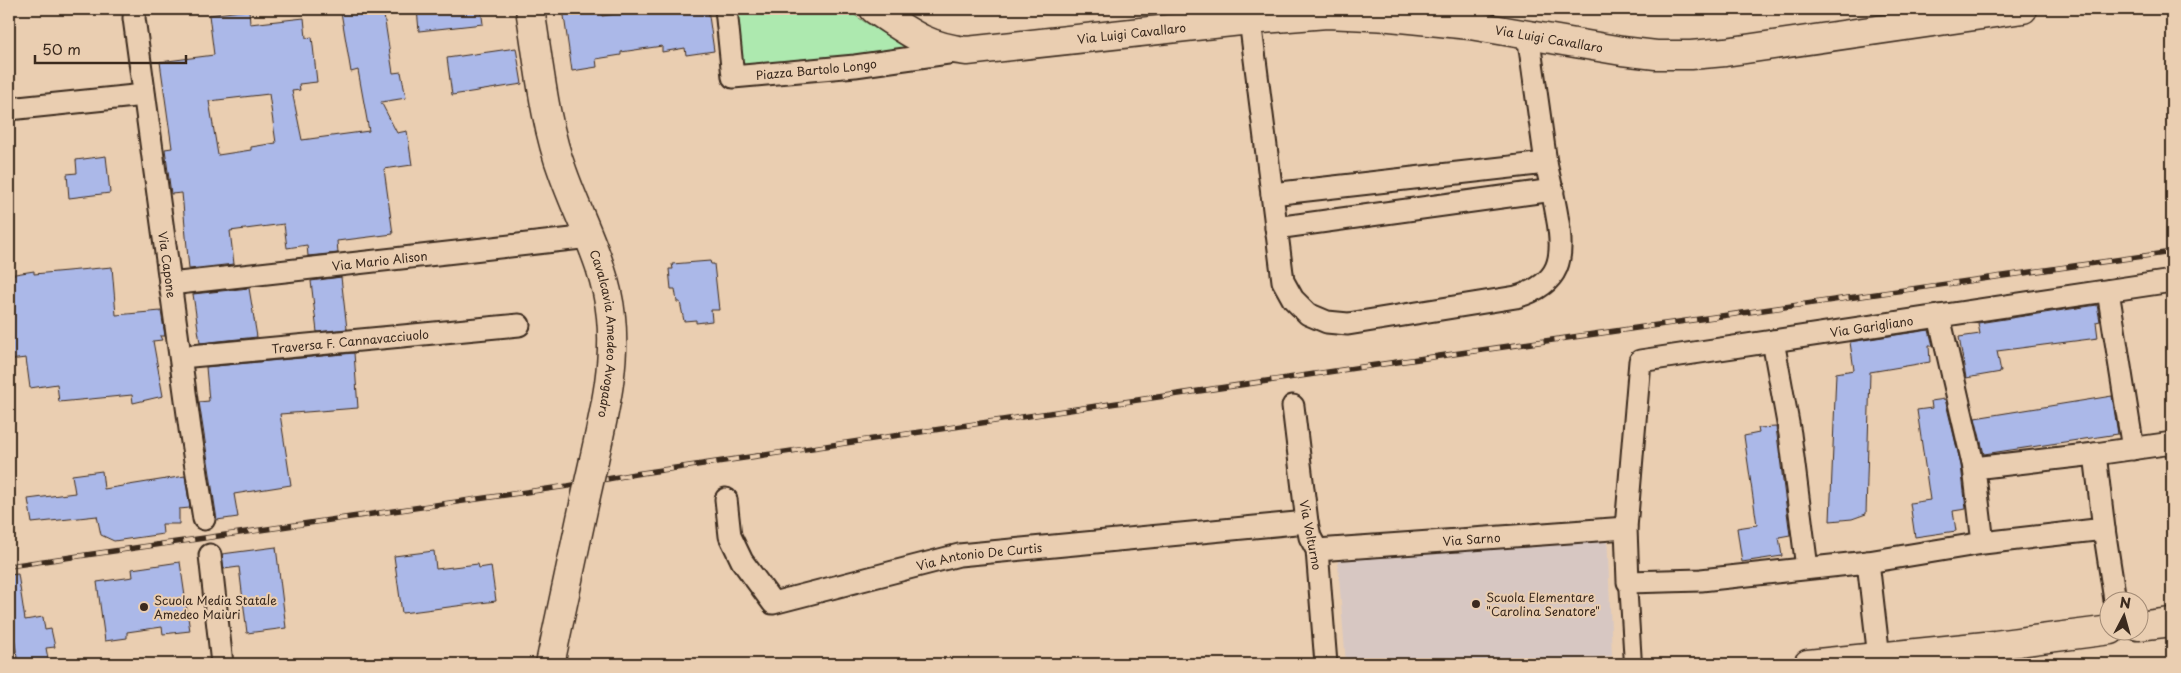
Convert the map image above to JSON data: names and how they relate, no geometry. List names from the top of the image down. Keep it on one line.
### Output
{"streets":{"street":["Via Luigi Cavallaro","Piazza Bartolo Longo","Via Mario Alison","Via Capone","Via Garigliano","Cavalcavia Amedeo Avogadro","Traversa F. Cannavacciuolo","Via Volturno","Via Sarno","Via Antonio De Curtis"]},"crossings":[["Via Luigi Cavallaro","Piazza Bartolo Longo"],["Via Mario Alison","Via Capone"],["Via Mario Alison","Cavalcavia Amedeo Avogadro"],["Via Capone","Traversa F. Cannavacciuolo"],["Via Garigliano","Via Sarno"],["Via Volturno","Via Sarno"],["Via Volturno","Via Antonio De Curtis"]],"places":["Scuola Elementare \"Carolina Senatore\"","Scuola Media Statale Amedeo Maiuri"],"scale_bar":"50 m","north":"top"}
